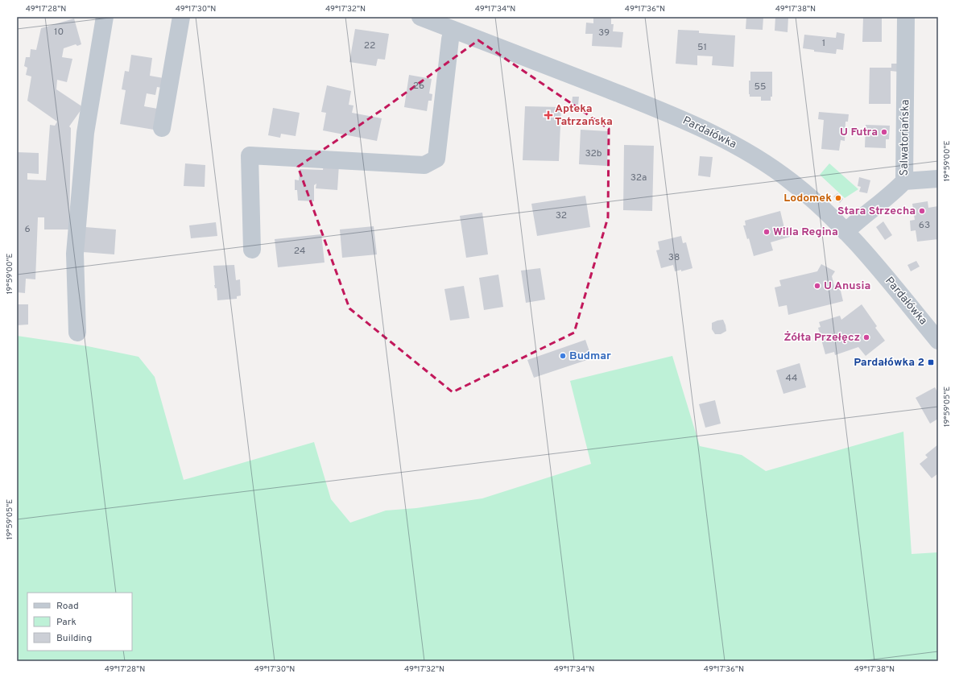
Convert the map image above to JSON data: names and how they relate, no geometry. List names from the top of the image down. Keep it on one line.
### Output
{"streets":{"street":["Pardałówka","Salwatoriańska"]},"crossings":[["Pardałówka","Salwatoriańska"]],"places":{"health":["Apteka Tatrzańska"],"other":["U Futra","Lodomek","Stara Strzecha","Willa Regina","U Anusia","Żółta Przełęcz","Budmar"],"transit":["Pardałówka 2"]},"house_numbers":["10","39","1","22","51","26","55","32b","32a","32","63","6","24","38","44"],"legend":["Road","Park","Building"],"coordinates":["49°17'28\"N","49°17'30\"N","49°17'32\"N","49°17'34\"N","49°17'36\"N","49°17'38\"N","19°59'00\"E","19°59'05\"E"]}
